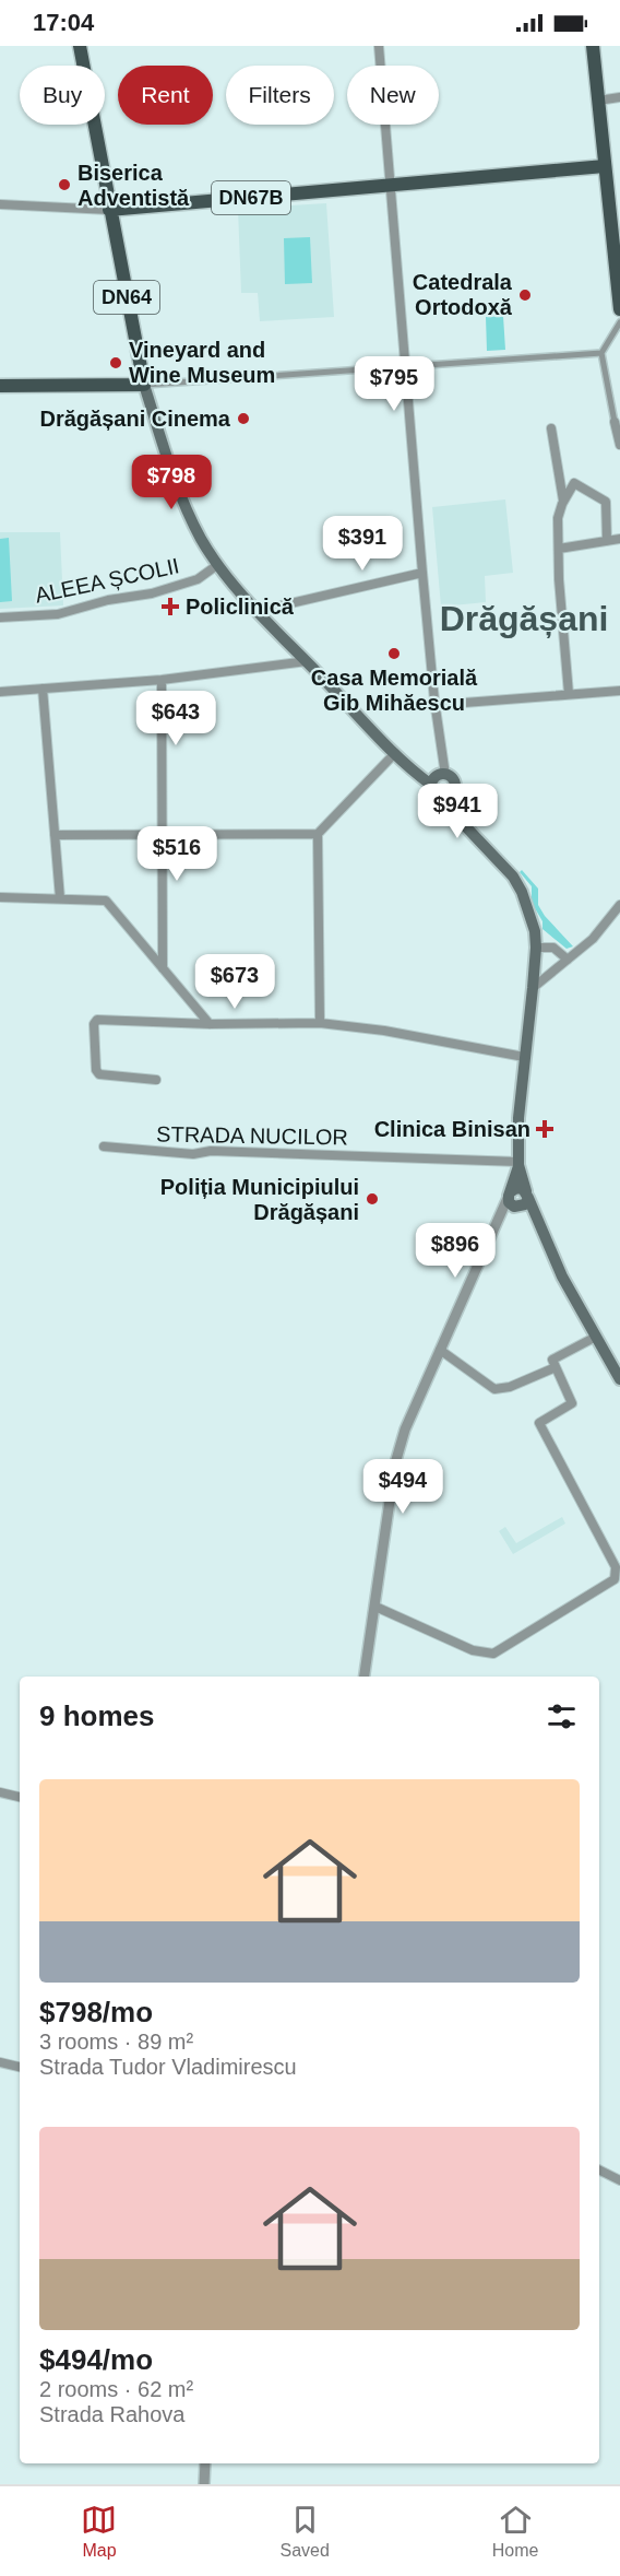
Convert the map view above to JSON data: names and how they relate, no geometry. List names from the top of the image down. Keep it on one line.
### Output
{"streets":{"main road":["DN67B","DN64"],"street":["ALEEA ȘCOLII","STRADA NUCILOR"]},"crossings":[["DN67B","DN64"],["DN64","ALEEA ȘCOLII"]],"districts":["Drăgășani"],"places":{"other":["Biserica Adventistă","Catedrala Ortodoxă","Vineyard and Wine Museum","Drăgășani Cinema","Casa Memorială Gib Mihăescu","Poliția Municipiului Drăgășani"],"health":["Policlinică","Clinica Binisan"]},"page":{"status":"17:04","chip":["Buy","Rent","Filters","New"],"price":["$795","$798","$391","$643","$941","$516","$673","$896","$494"],"heading":"9 homes","list":[{"name":"$798/mo","note":"3 rooms · 89 m² · Strada Tudor Vladimirescu"},{"name":"$494/mo","note":"2 rooms · 62 m² · Strada Rahova"}],"tabs":["Map","Saved","Home"]}}
